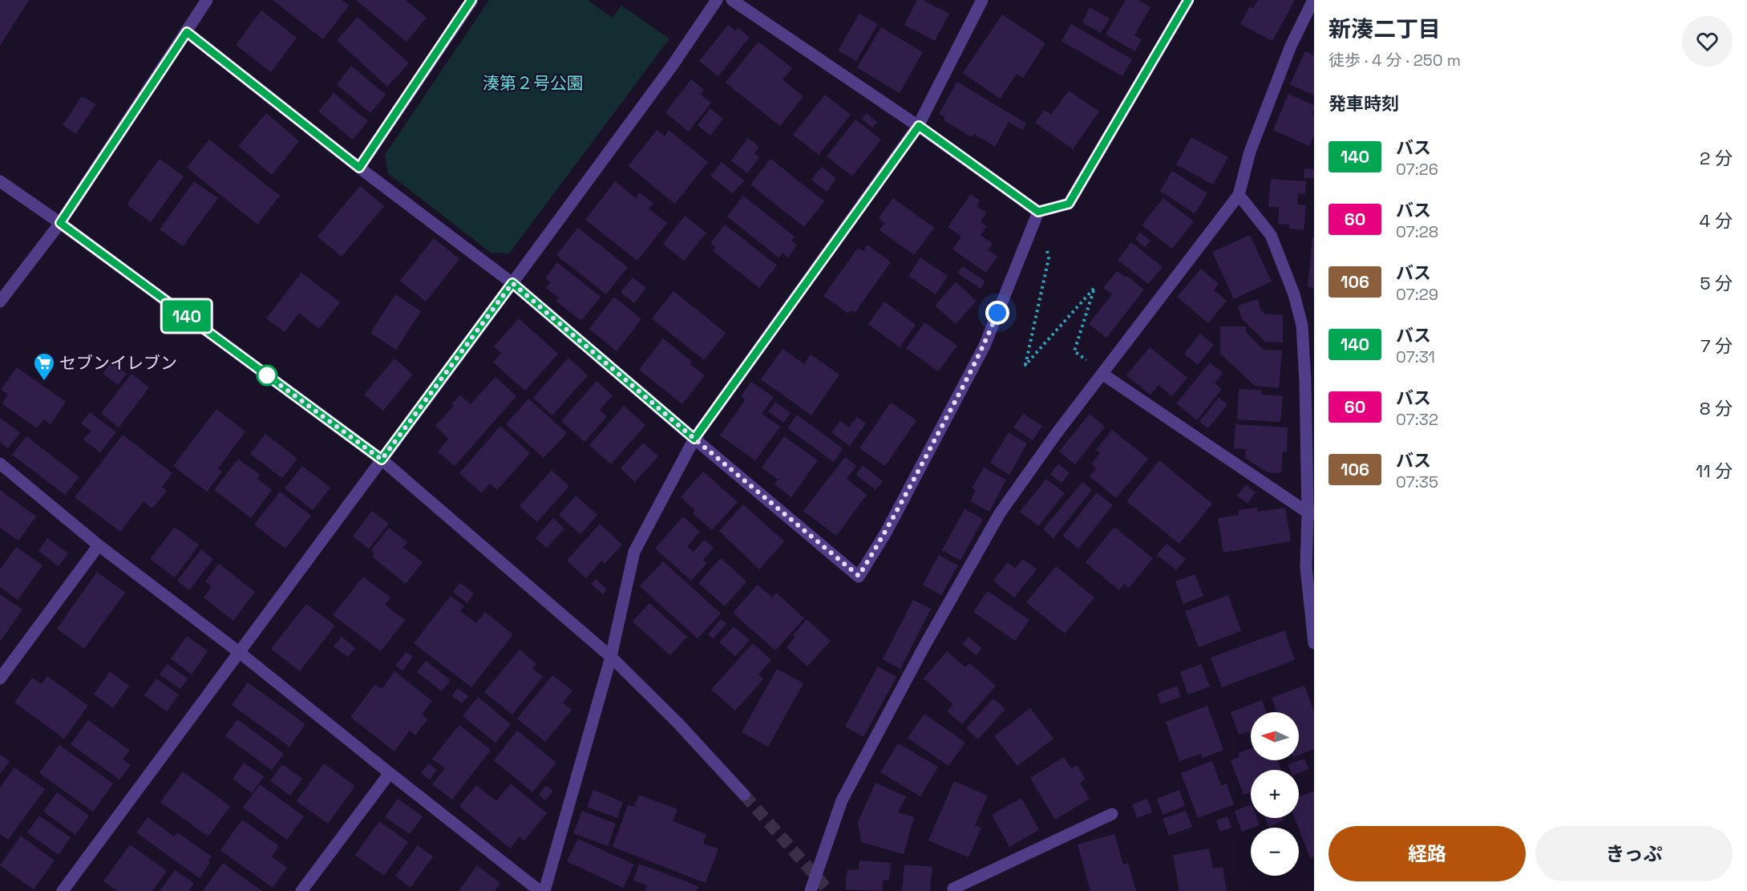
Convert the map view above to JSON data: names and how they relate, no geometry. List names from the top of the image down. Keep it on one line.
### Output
{"parks":["湊第２号公園"],"places":{"supermarket":["セブンイレブン"]},"lines":["bus line 140"],"north":"left","page":{"on_map":"140","heading":[["新湊二丁目","徒歩 · 4 分 · 250 m"],"発車時刻"],"list":[{"mark":"140","name":"バス","note":"07:26","value":"2 分"},{"mark":"60","name":"バス","note":"07:28","value":"4 分"},{"mark":"106","name":"バス","note":"07:29","value":"5 分"},{"mark":"140","name":"バス","note":"07:31","value":"7 分"},{"mark":"60","name":"バス","note":"07:32","value":"8 分"},{"mark":"106","name":"バス","note":"07:35","value":"11 分"}],"map_buttons":["+","−"],"buttons":["経路","きっぷ"]}}
